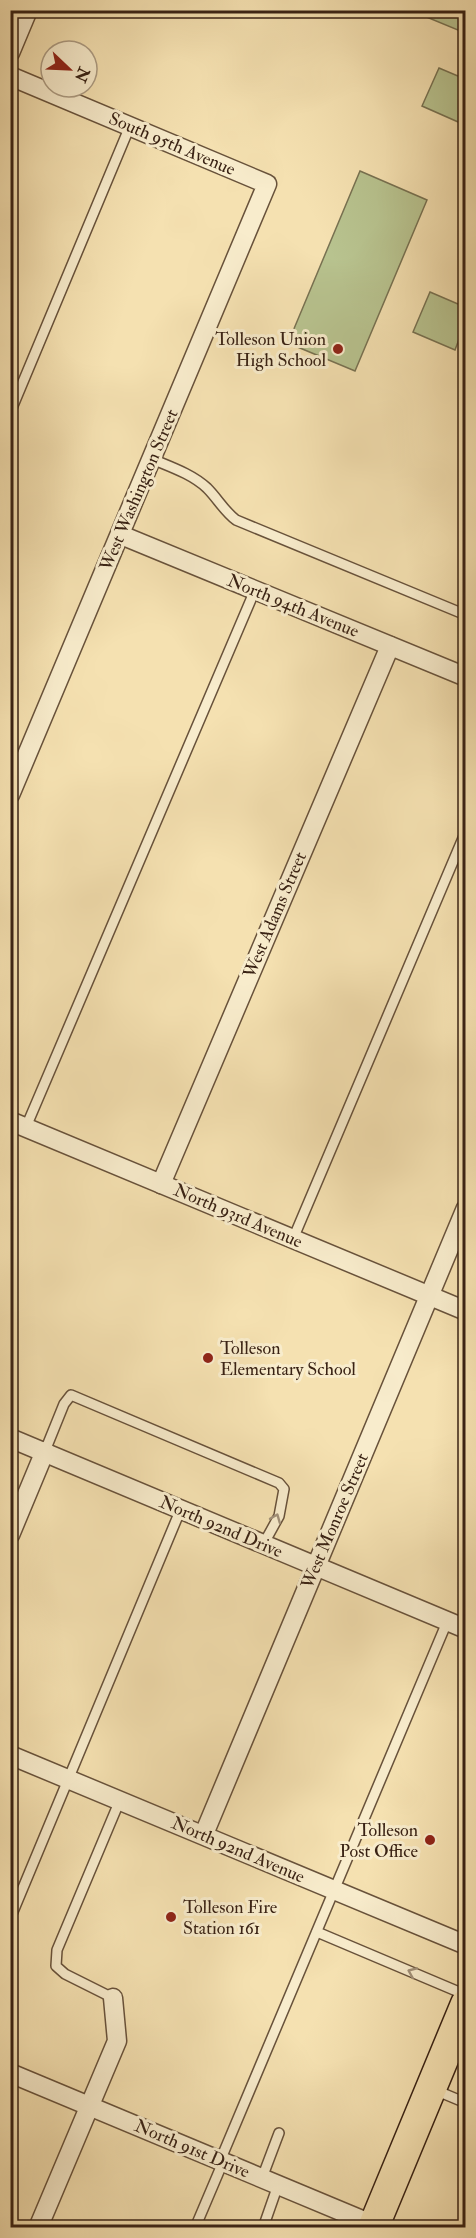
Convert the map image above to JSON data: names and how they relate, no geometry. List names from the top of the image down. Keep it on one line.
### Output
{"streets":{"street":["South 95th Avenue","West Washington Street","North 94th Avenue","West Adams Street","North 93rd Avenue","West Monroe Street","North 92nd Drive","North 92nd Avenue","North 91st Drive"]},"crossings":[["South 95th Avenue","West Washington Street"],["West Washington Street","North 94th Avenue"],["North 94th Avenue","West Adams Street"],["West Adams Street","North 93rd Avenue"],["North 93rd Avenue","West Monroe Street"],["West Monroe Street","North 92nd Drive"],["West Monroe Street","North 92nd Avenue"]],"places":["Tolleson Union High School","Tolleson Elementary School","Tolleson Post Office","Tolleson Fire Station 161"],"north":"bottom right"}
